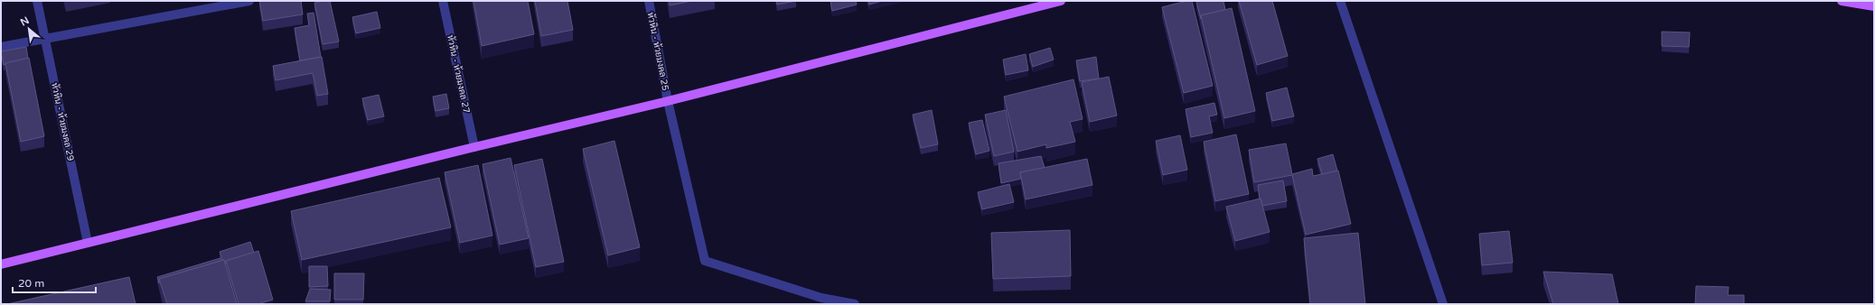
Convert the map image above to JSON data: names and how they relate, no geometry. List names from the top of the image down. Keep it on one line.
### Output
{"streets":{"street":["หัวหิน - ห้วยมงคล 25","หัวหิน - ห้วยมงคล 27","หัวหิน - ห้วยมงคล 29"]},"scale_bar":"20 m","north":"top left"}
